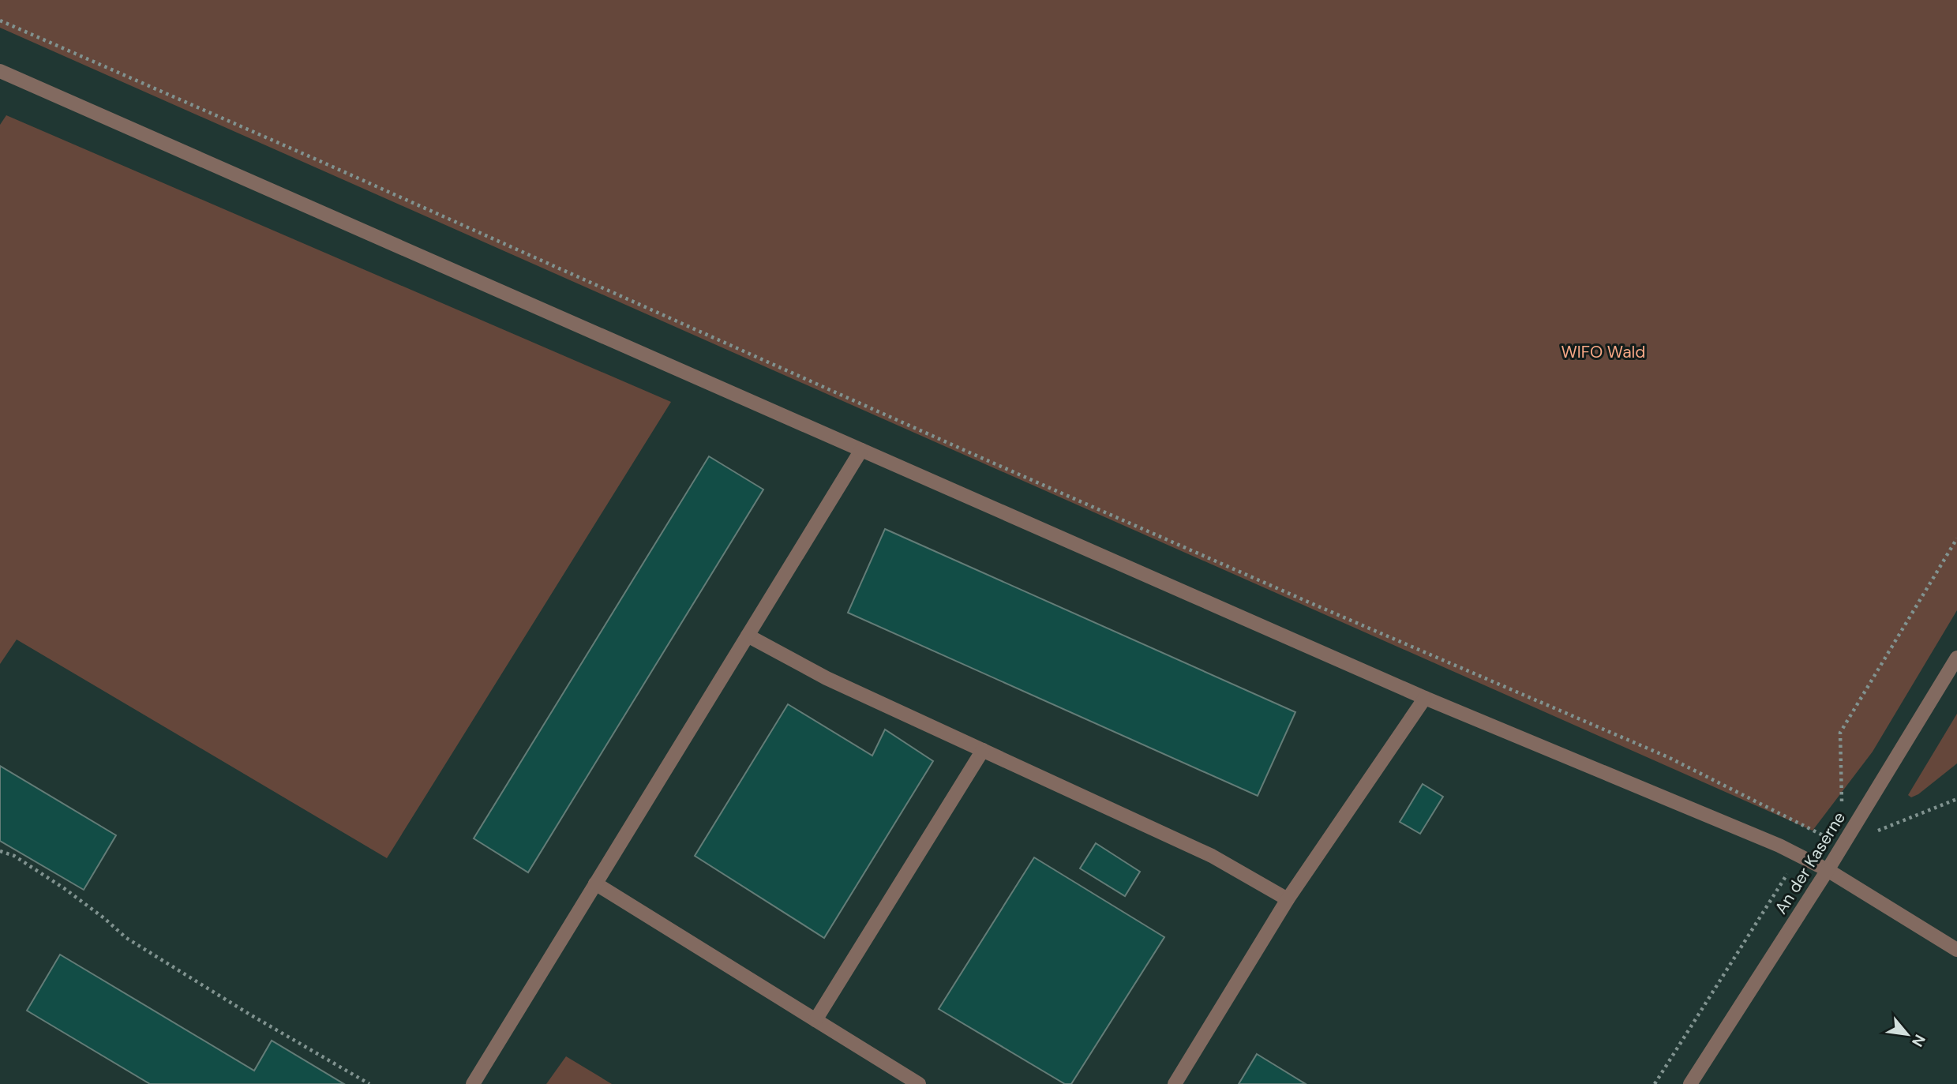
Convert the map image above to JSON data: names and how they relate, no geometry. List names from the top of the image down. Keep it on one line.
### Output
{"streets":{"street":["An der Kaserne"]},"parks":["WIFO Wald"],"north":"bottom right"}
